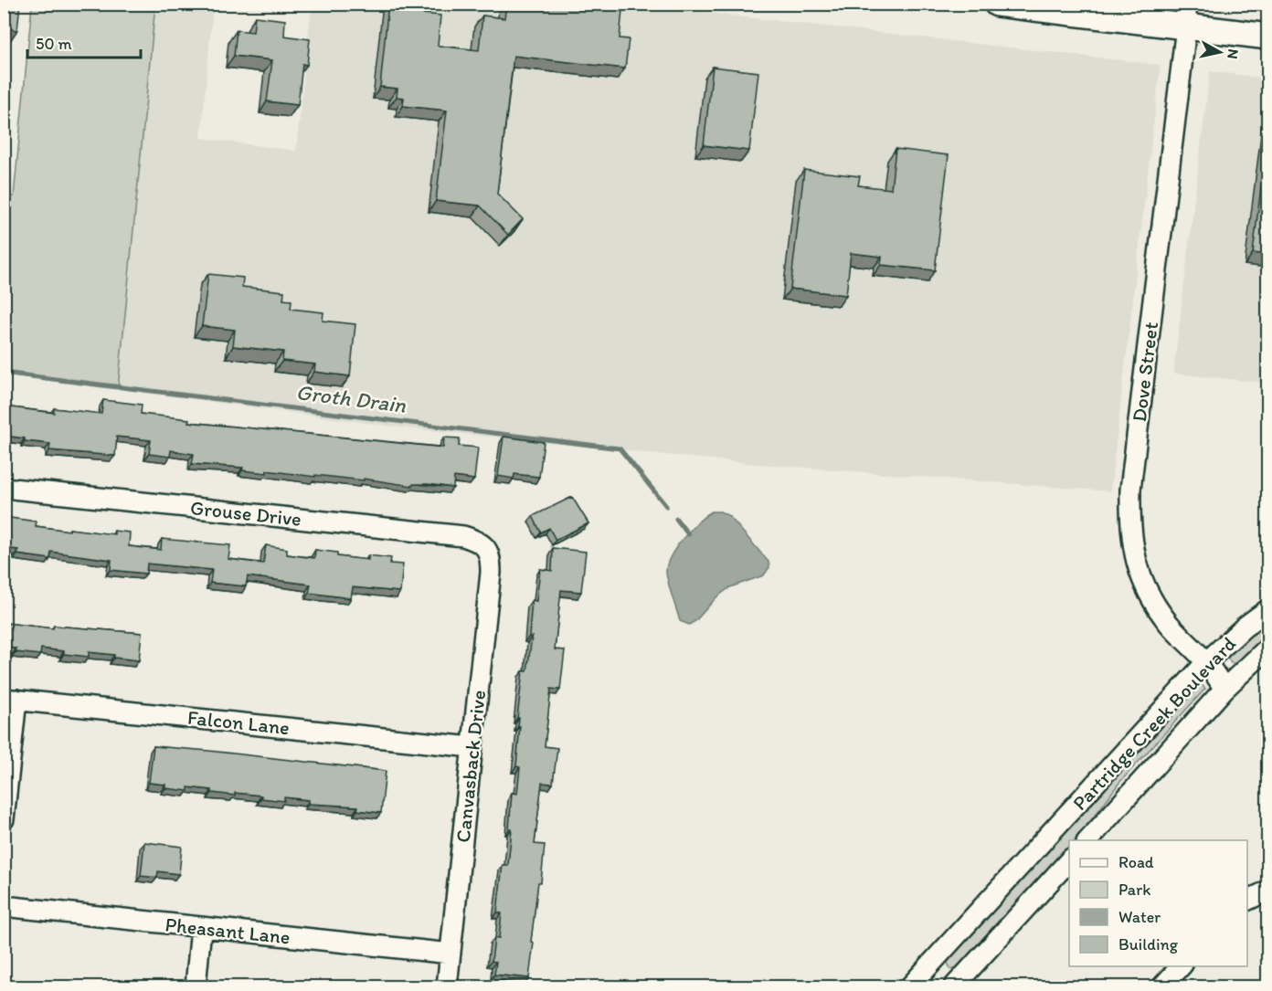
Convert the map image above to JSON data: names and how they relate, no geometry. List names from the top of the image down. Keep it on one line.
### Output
{"streets":{"street":["Dove Street","Grouse Drive","Falcon Lane","Partridge Creek Boulevard","Canvasback Drive","Pheasant Lane"]},"crossings":[["Dove Street","Partridge Creek Boulevard"],["Grouse Drive","Canvasback Drive"],["Falcon Lane","Canvasback Drive"],["Canvasback Drive","Pheasant Lane"]],"water":["Groth Drain"],"legend":["Road","Park","Water","Building"],"scale_bar":"50 m","north":"right"}
